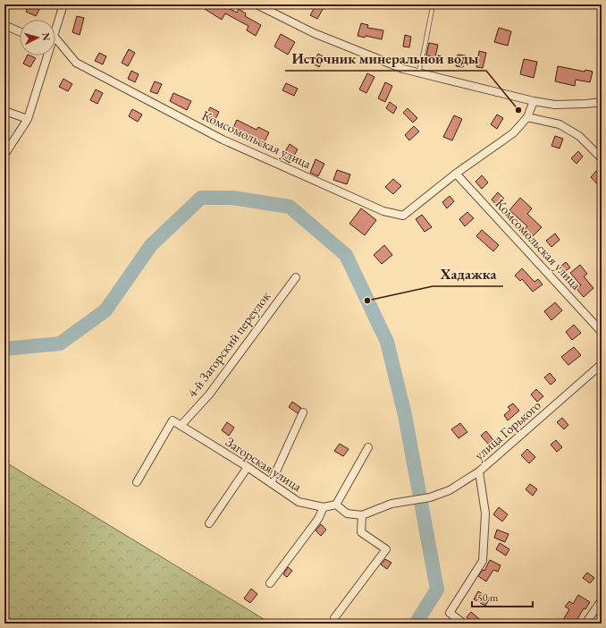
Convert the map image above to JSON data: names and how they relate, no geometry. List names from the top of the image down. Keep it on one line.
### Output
{"streets":{"street":["Комсомольская улица","4-й Загорский переулок","улица Горького","Загорская улица"]},"crossings":[["4-й Загорский переулок","Загорская улица"]],"places":["Источник минеральной воды","Хадажка"],"scale_bar":"50 m","north":"right"}
